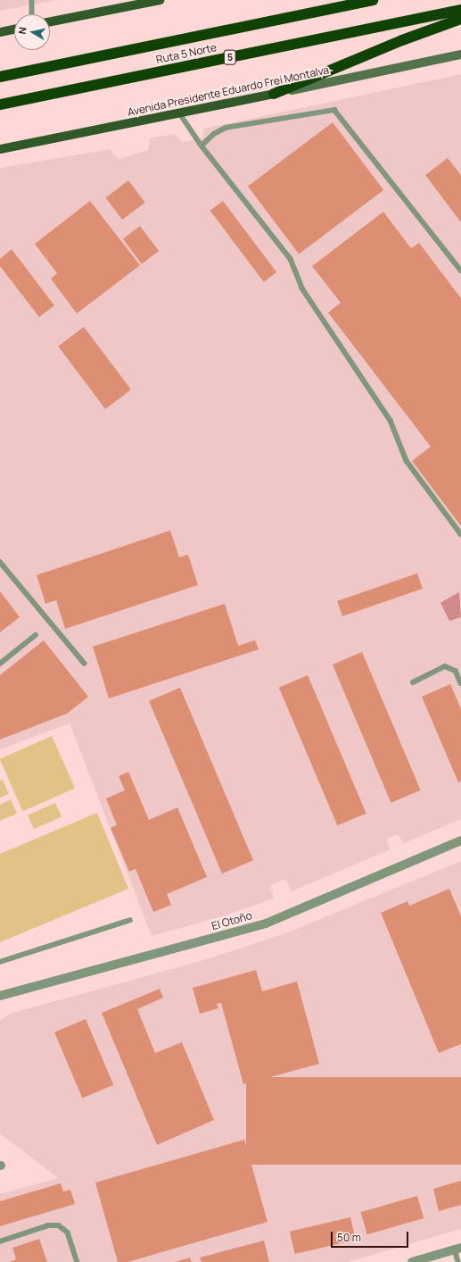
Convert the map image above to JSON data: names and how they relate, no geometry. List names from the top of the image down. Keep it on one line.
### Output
{"streets":{"highway":["Ruta 5 Norte","5"],"main road":["Avenida Presidente Eduardo Frei Montalva"],"street":["El Otoño"]},"scale_bar":"50 m","north":"left"}
